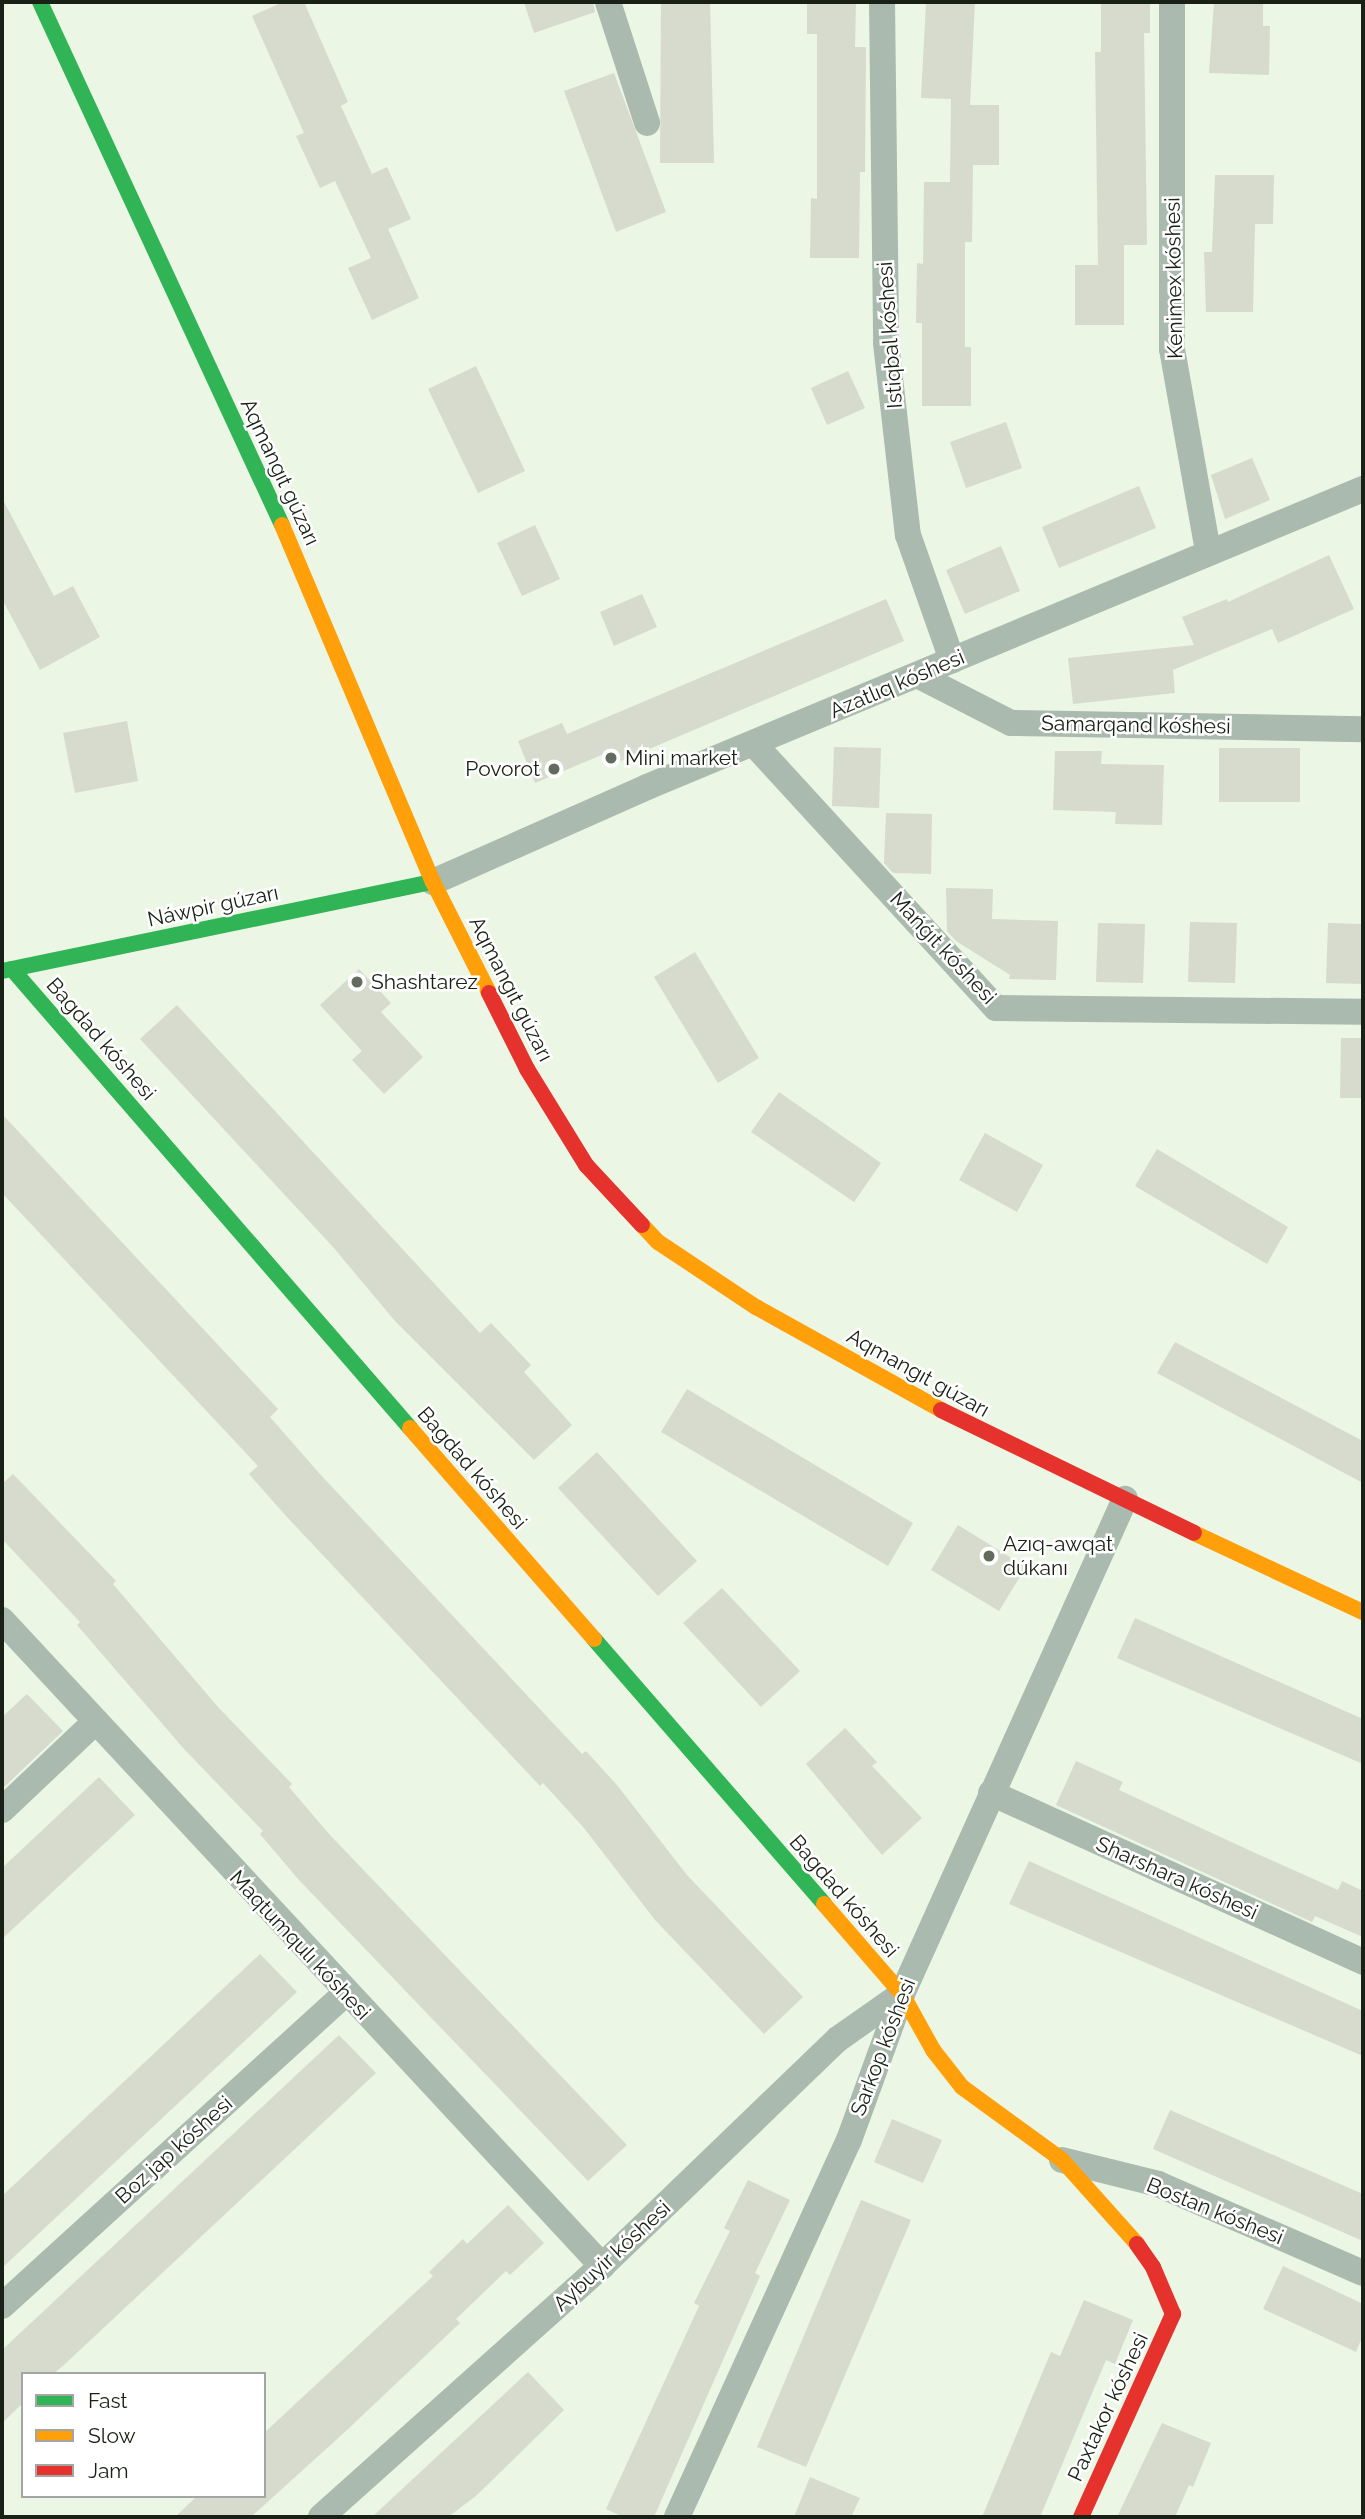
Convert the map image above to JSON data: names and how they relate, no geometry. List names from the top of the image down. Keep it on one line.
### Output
{"streets":{"street":["Kenimex kóshesi","Istiqbal kóshesi","Aqmangıt gúzarı","Azatlıq kóshesi","Samarqand kóshesi","Náwpir gúzarı","Mańǵıt kóshesi","Bagdad kóshesi","Sharshara kóshesi","Maqtumqulı kóshesi","Sarkop kóshesi","Boz jap kóshesi","Bostan kóshesi","Aybuyir kóshesi","Paxtakor kóshesi"]},"crossings":[["Kenimex kóshesi","Azatlıq kóshesi"],["Istiqbal kóshesi","Azatlıq kóshesi"],["Aqmangıt gúzarı","Azatlıq kóshesi"],["Aqmangıt gúzarı","Náwpir gúzarı"],["Aqmangıt gúzarı","Sarkop kóshesi"],["Azatlıq kóshesi","Samarqand kóshesi"],["Azatlıq kóshesi","Náwpir gúzarı"],["Azatlıq kóshesi","Mańǵıt kóshesi"],["Náwpir gúzarı","Bagdad kóshesi"],["Bagdad kóshesi","Sarkop kóshesi"],["Bagdad kóshesi","Bostan kóshesi"],["Bagdad kóshesi","Aybuyir kóshesi"],["Bagdad kóshesi","Paxtakor kóshesi"],["Sharshara kóshesi","Sarkop kóshesi"],["Maqtumqulı kóshesi","Boz jap kóshesi"],["Maqtumqulı kóshesi","Aybuyir kóshesi"],["Sarkop kóshesi","Aybuyir kóshesi"]],"places":["Mini market","Povorot","Shashtarez","Azıq-awqat dúkanı"],"legend":["Fast","Slow","Jam"]}
